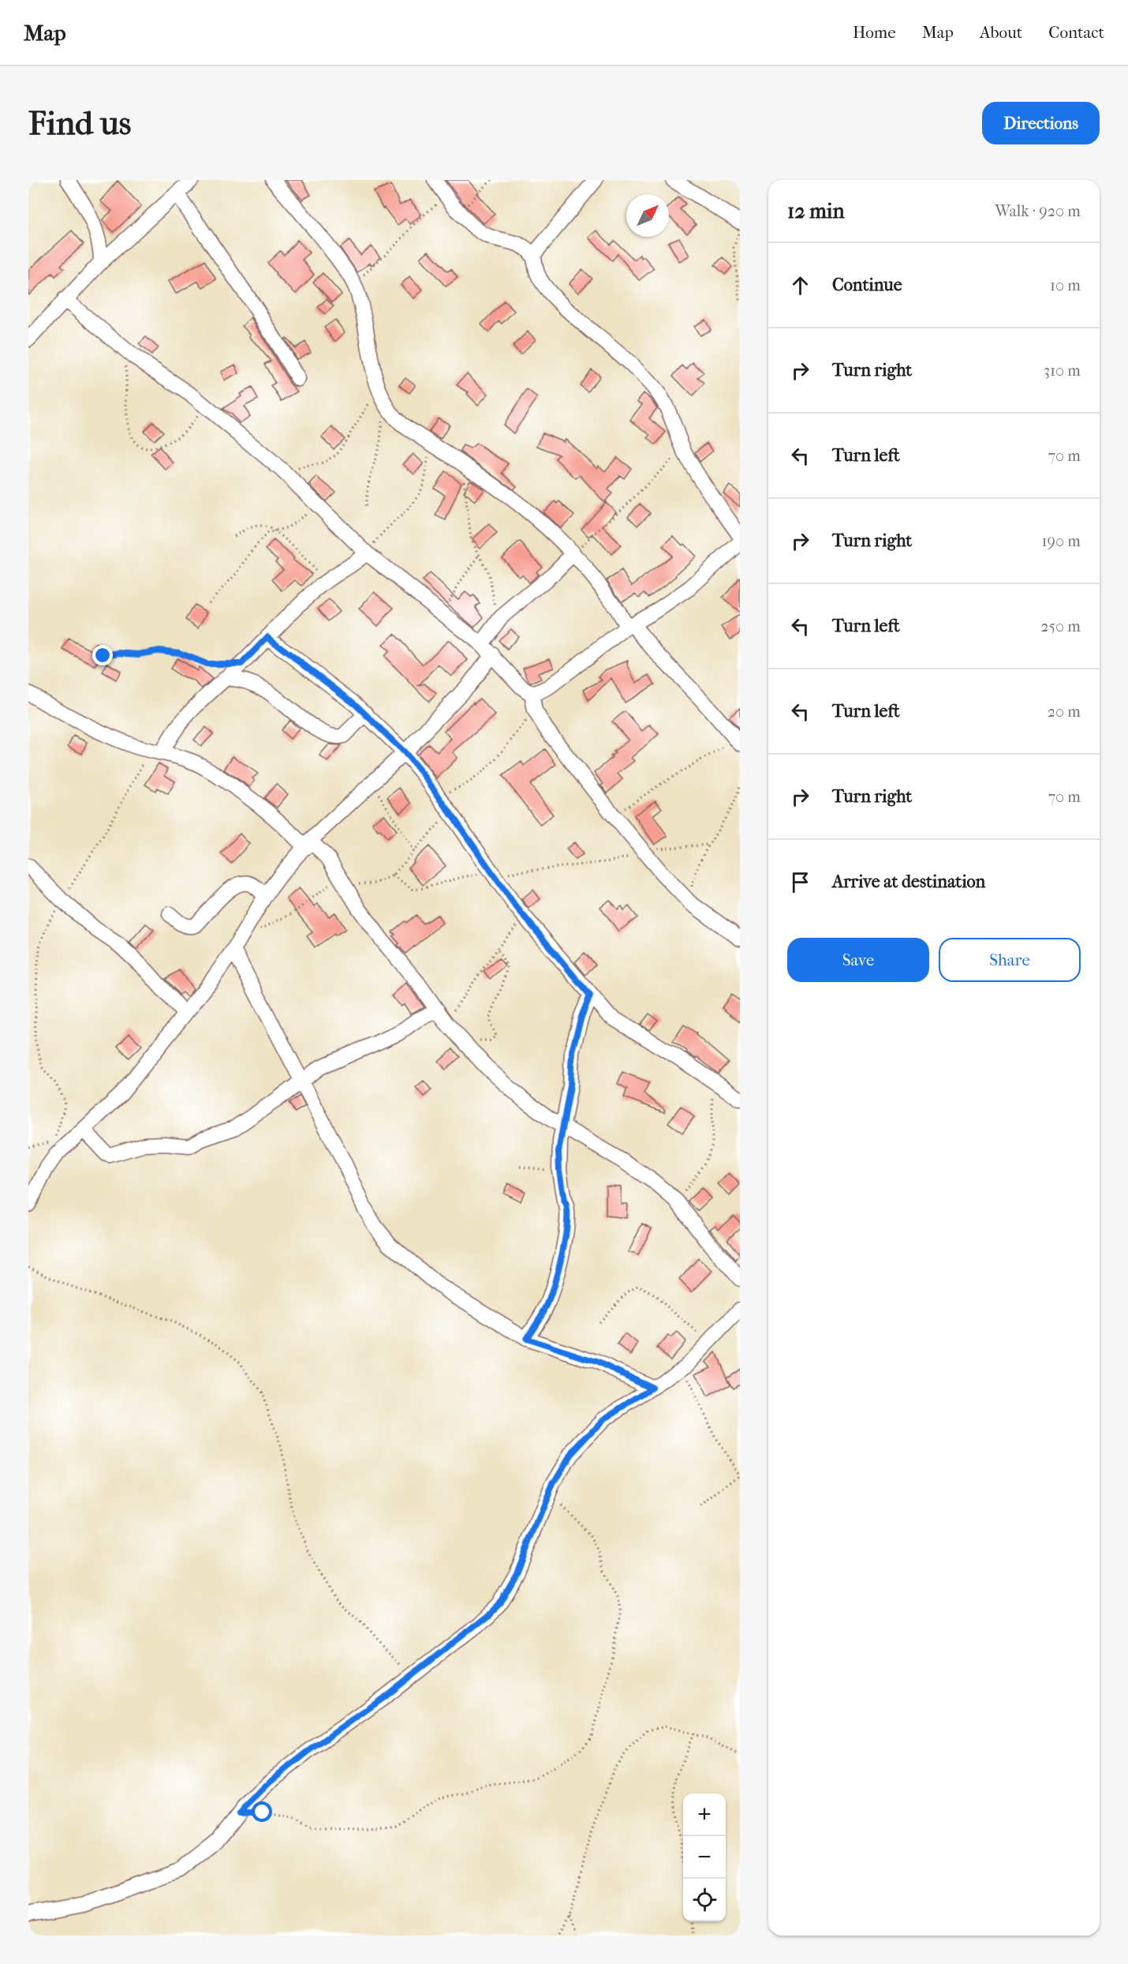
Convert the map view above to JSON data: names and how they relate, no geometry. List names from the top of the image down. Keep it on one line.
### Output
{"north":"top right","page":{"header":"Map","nav":["Home","Map","About","Contact"],"buttons":["Directions",["Save","Share"]],"title":"Find us","heading":["12 min","Walk · 920 m"],"list":[["Continue","10 m"],["Turn right","310 m"],["Turn left","70 m"],["Turn right","190 m"],["Turn left","250 m"],["Turn left","20 m"],["Turn right","70 m"],"Arrive at destination"],"map_buttons":["+","−"]}}
